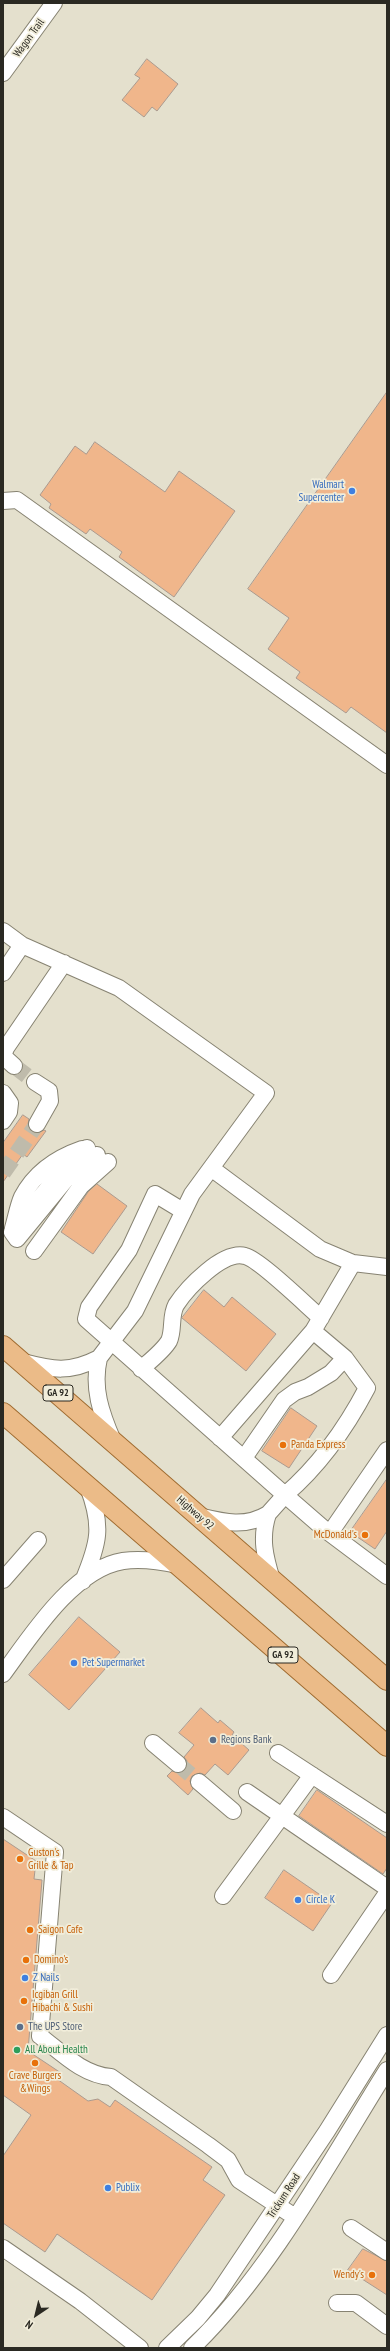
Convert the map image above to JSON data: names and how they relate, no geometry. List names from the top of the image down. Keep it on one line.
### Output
{"streets":{"main road":["GA 92","Highway 92"],"street":["Wagon Trail","Trickum Road"]},"places":["Walmart Supercenter","Panda Express","McDonald's","Pet Supermarket","Regions Bank","Guston's Grille & Tap","Circle K","Saigon Cafe","Domino's","Z Nails","Icgiban Grill Hibachi & Sushi","The UPS Store","All About Health","Crave Burgers &Wings","Publix","Wendy's"],"north":"bottom left"}
